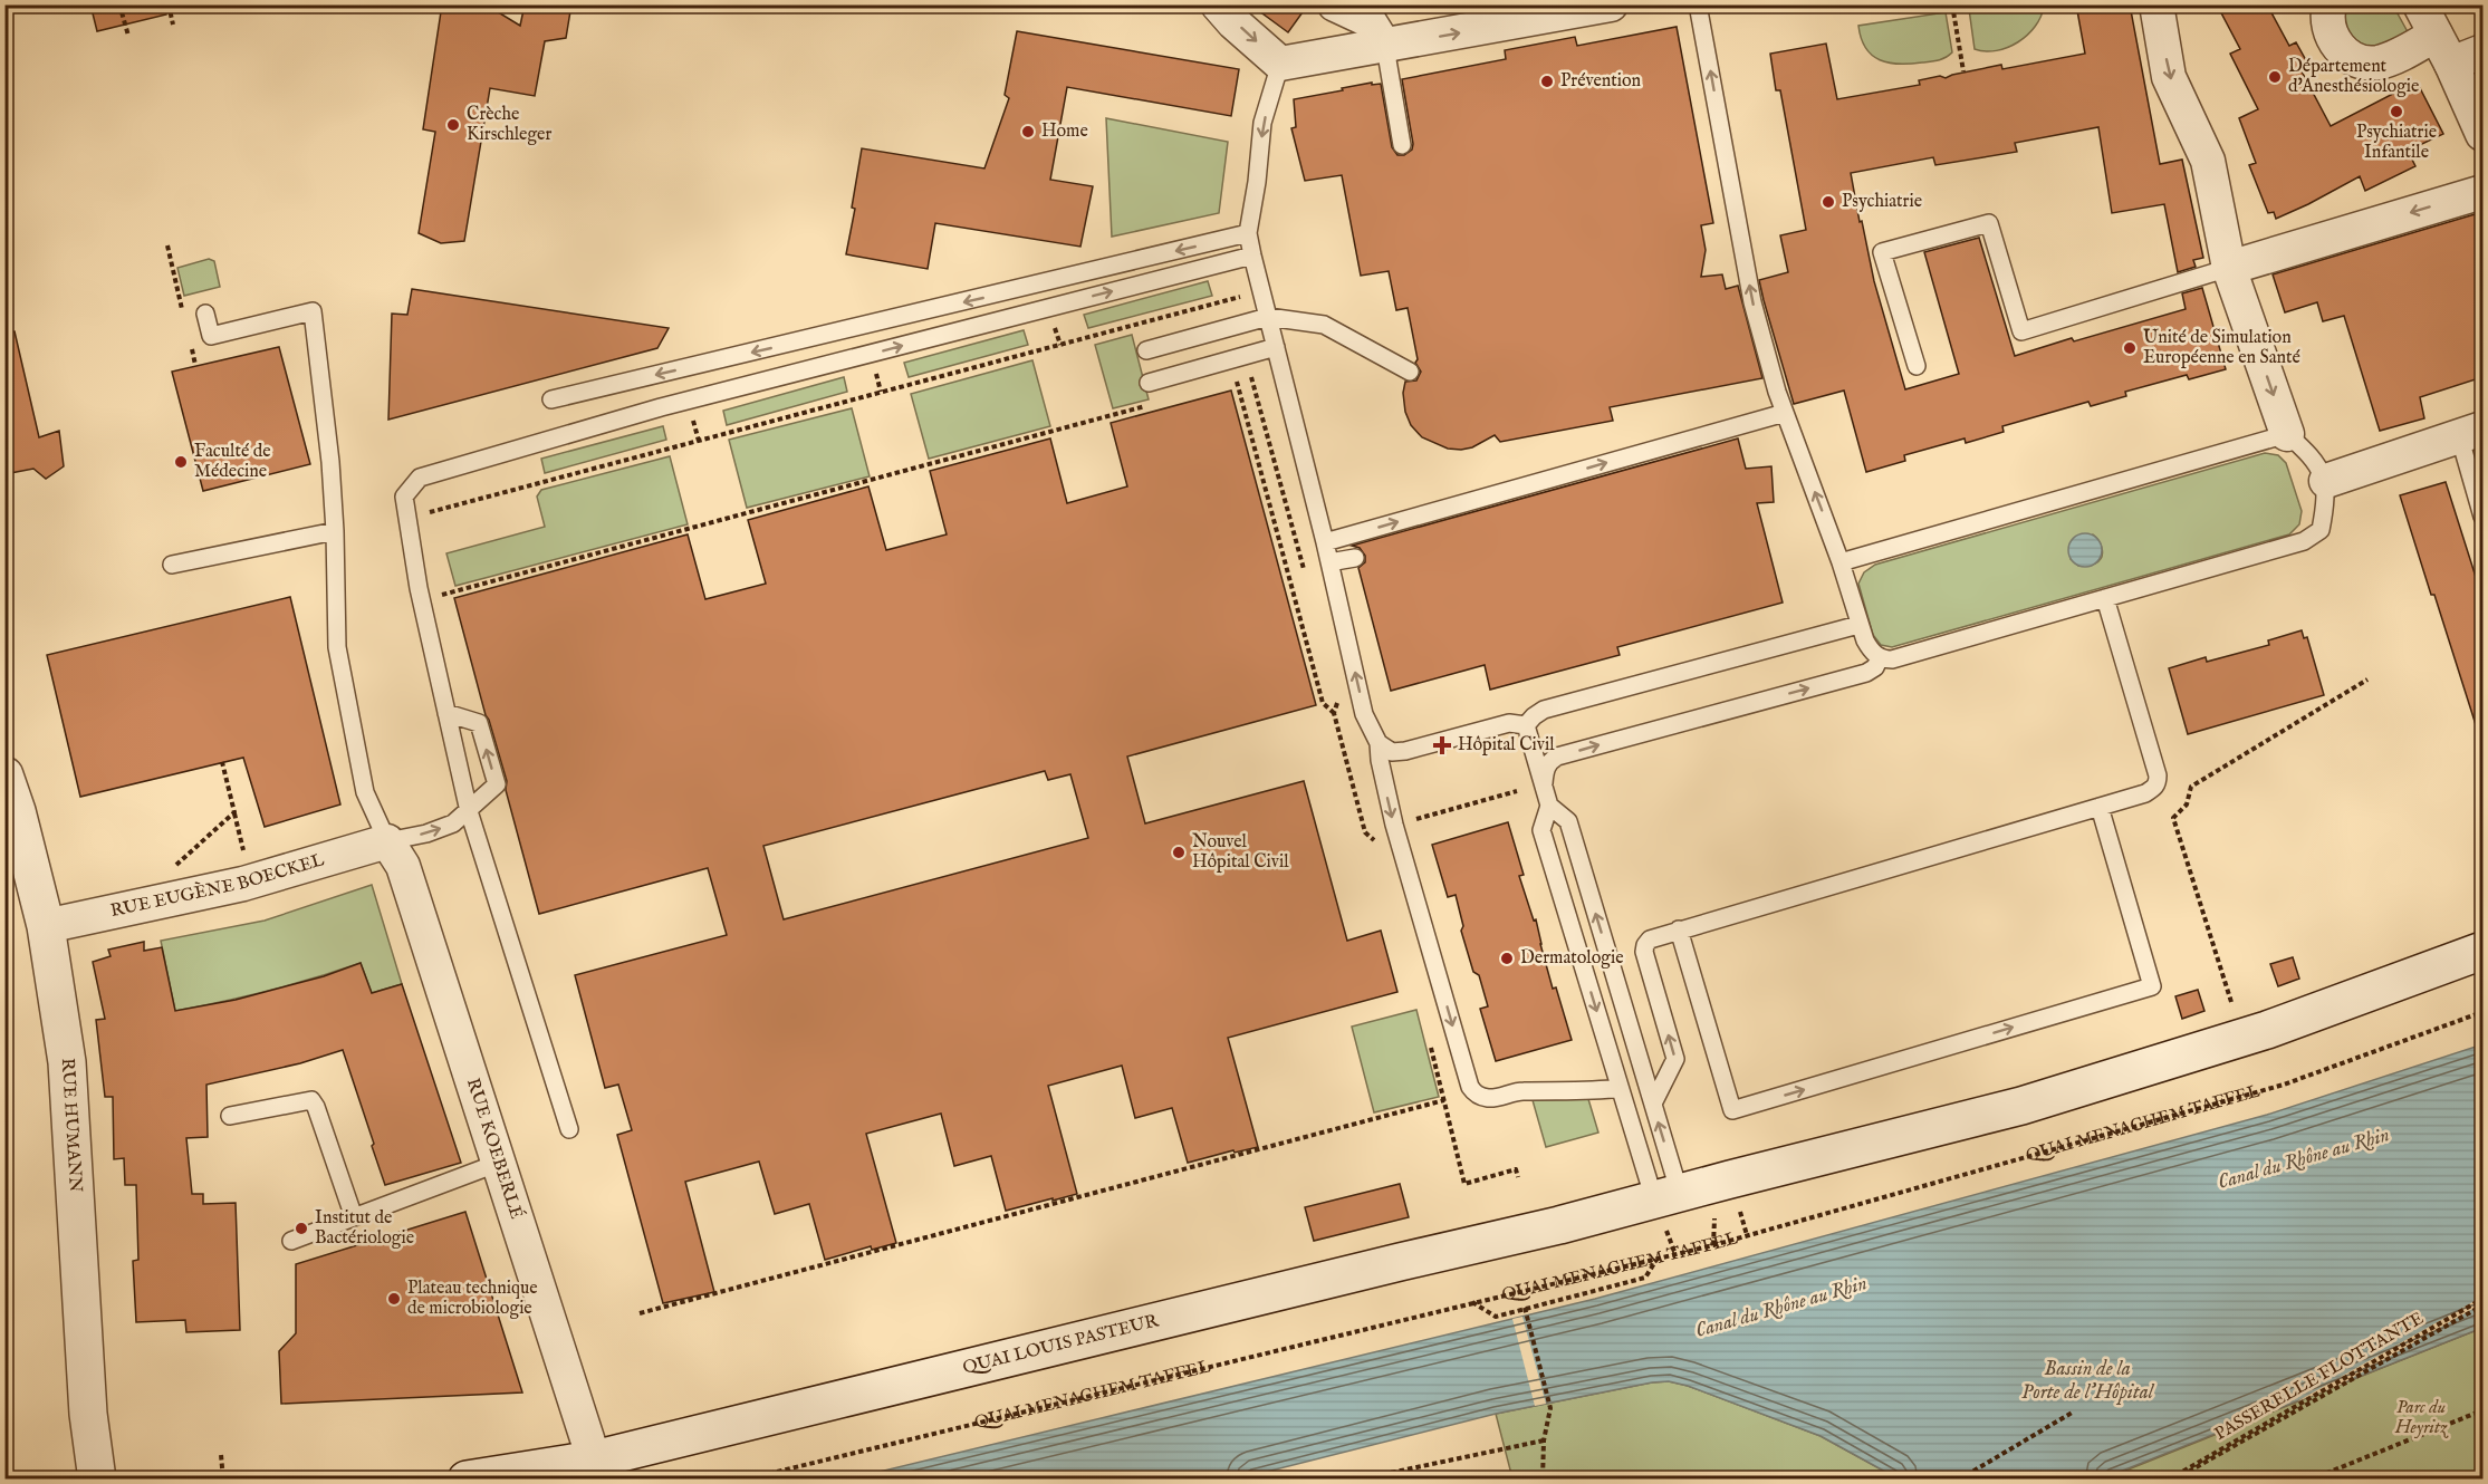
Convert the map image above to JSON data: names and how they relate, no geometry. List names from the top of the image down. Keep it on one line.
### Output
{"streets":{"main road":["RUE HUMANN","QUAI LOUIS PASTEUR"],"street":["RUE EUGÈNE BOECKEL","RUE KOEBERLÉ"],"path":["QUAI MENACHEM TAFFEL","PASSERELLE FLOTTANTE"]},"crossings":[["RUE EUGÈNE BOECKEL","RUE HUMANN"],["RUE EUGÈNE BOECKEL","RUE KOEBERLÉ"],["RUE KOEBERLÉ","QUAI LOUIS PASTEUR"]],"water":["Canal du Rhône au Rhin","Bassin de la Porte de l’Hôpital"],"parks":["Parc du Heyritz"],"places":{"other":["Département d'Anesthésiologie","Prévention","Psychiatrie Infantile","Crèche Kirschleger","Home","Psychiatrie","Unité de Simulation Européenne en Santé","Faculté de Médecine","Nouvel Hôpital Civil","Dermatologie","Institut de Bactériologie","Plateau technique de microbiologie"],"health":["Hôpital Civil"]}}
